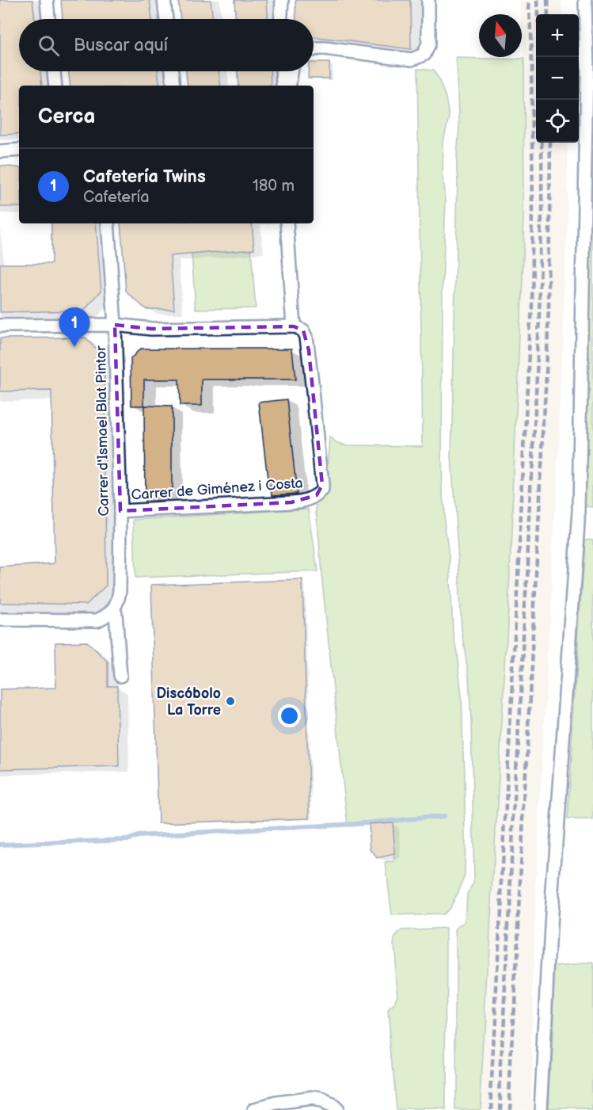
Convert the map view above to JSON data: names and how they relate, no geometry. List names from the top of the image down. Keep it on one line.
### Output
{"streets":{"street":["Carrer d'Ismael Blat Pintor","Carrer de Giménez i Costa"]},"crossings":[["Carrer d'Ismael Blat Pintor","Carrer de Giménez i Costa"]],"places":["Discóbolo La Torre"],"north":"top","page":{"map_buttons":["+","−"],"search":"Buscar aquí","heading":"Cerca","list":[{"mark":"1","name":"Cafetería Twins","note":"Cafetería","value":"180 m"}],"pins":"1"}}
